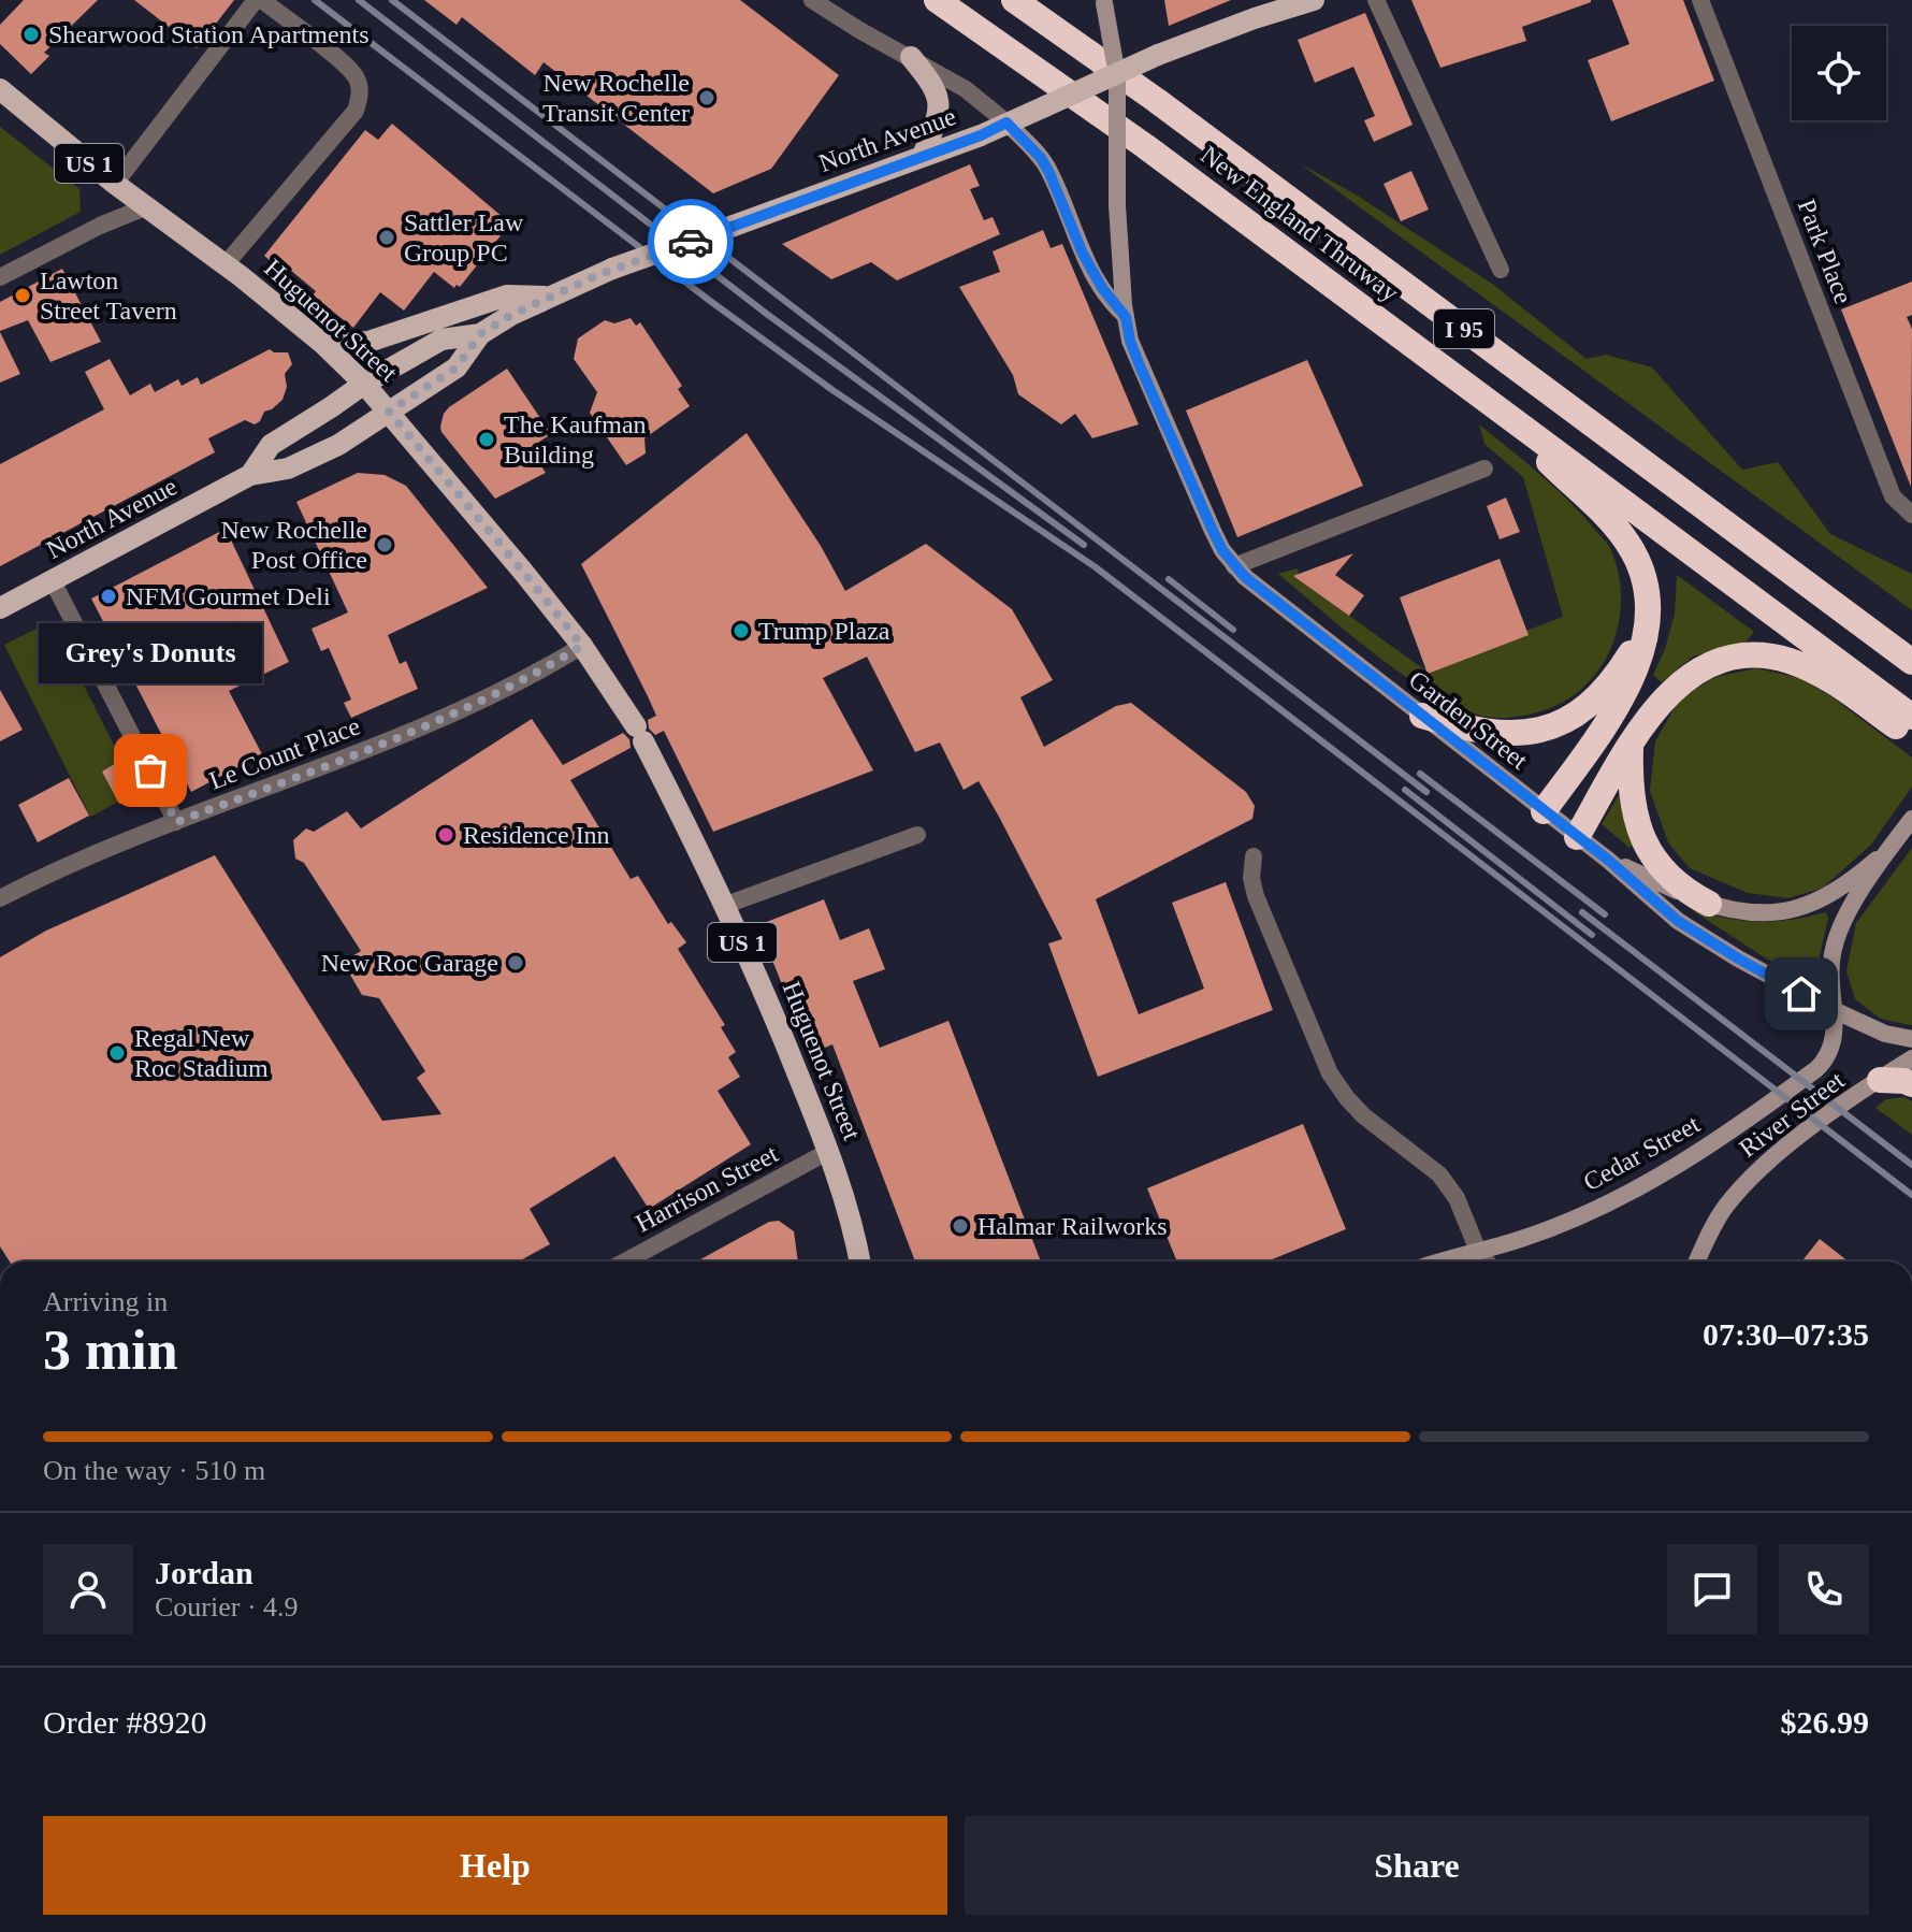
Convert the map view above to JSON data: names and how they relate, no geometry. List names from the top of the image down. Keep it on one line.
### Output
{"streets":{"highway":["New England Thruway","I 95"],"main road":["North Avenue","US 1","Huguenot Street","Garden Street","River Street","Cedar Street"],"street":["Park Place","Le Count Place","Harrison Street"]},"crossings":[["North Avenue","Huguenot Street"],["North Avenue","Garden Street"],["Huguenot Street","Le Count Place"],["Huguenot Street","Harrison Street"],["Garden Street","Cedar Street"]],"places":["Shearwood Station Apartments","New Rochelle Transit Center","Sattler Law Group PC","Lawton Street Tavern","The Kaufman Building","New Rochelle Post Office","NFM Gourmet Deli","Trump Plaza","Grey's Donuts","Residence Inn","New Roc Garage","Regal New Roc Stadium","Halmar Railworks"],"page":{"bubble":"Grey's Donuts","heading":["3 min","Arriving in","07:30–07:35"],"panel":["Jordan","Courier · 4.9","Order #8920","$26.99"],"bar":"On the way · 510 m","buttons":["Help","Share"]}}
